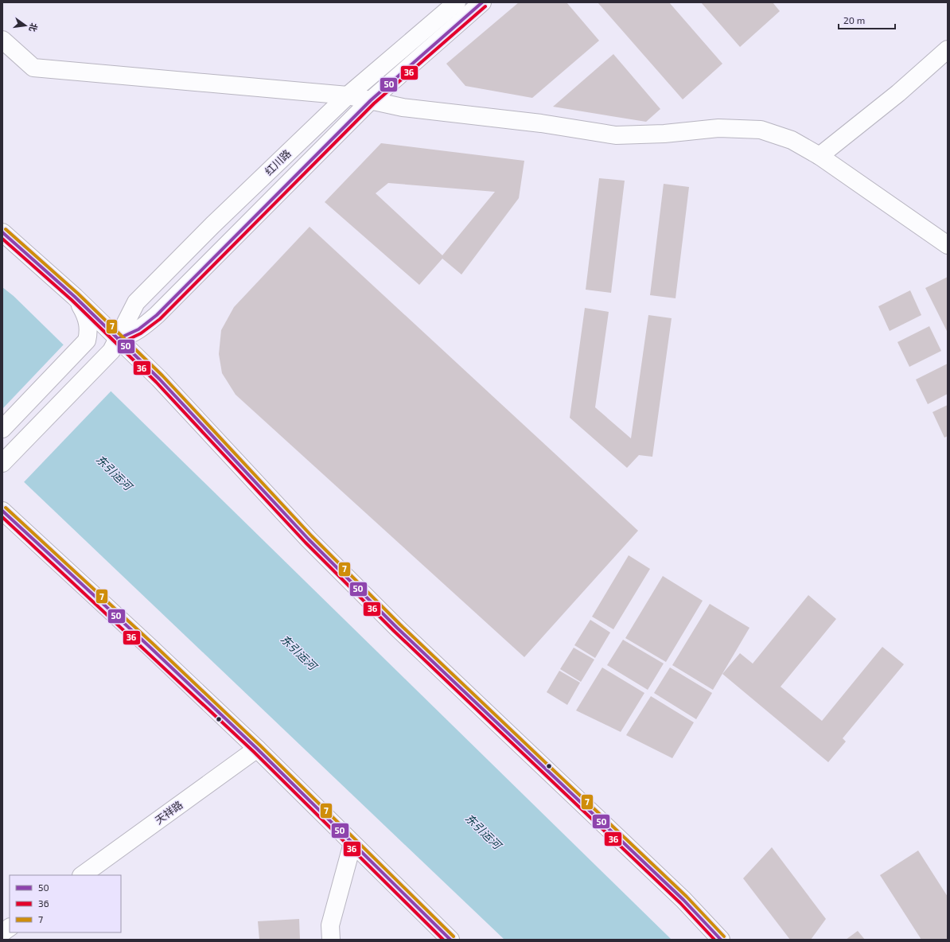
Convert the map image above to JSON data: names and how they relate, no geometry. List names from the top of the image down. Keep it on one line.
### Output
{"streets":{"street":["红川路","天祥路"]},"water":["东引运河"],"lines":["transit line 50","transit line 36","transit line 7"],"legend":["50","36","7"],"scale_bar":"20 m","north":"right"}
